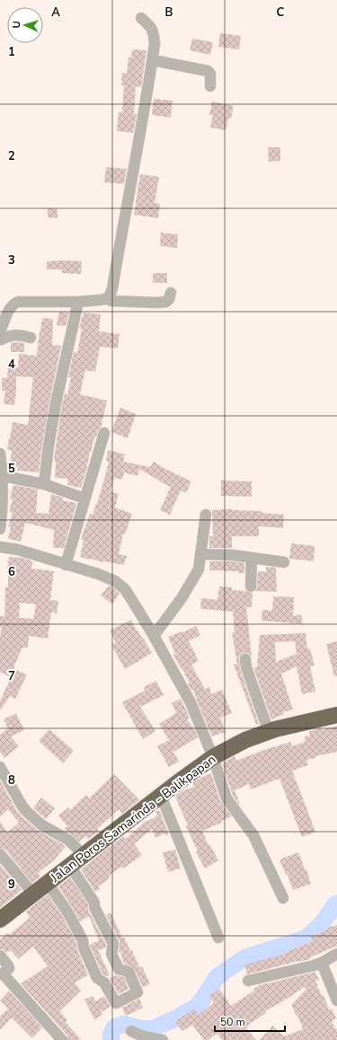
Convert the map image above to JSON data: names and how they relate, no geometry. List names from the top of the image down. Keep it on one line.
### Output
{"streets":{"highway":["Jalan Poros Samarinda - Balikpapan"]},"scale_bar":"50 m","north":"left","grid":{"columns":["A","B","C"],"rows":["1","2","3","4","5","6","7","8","9"]}}
